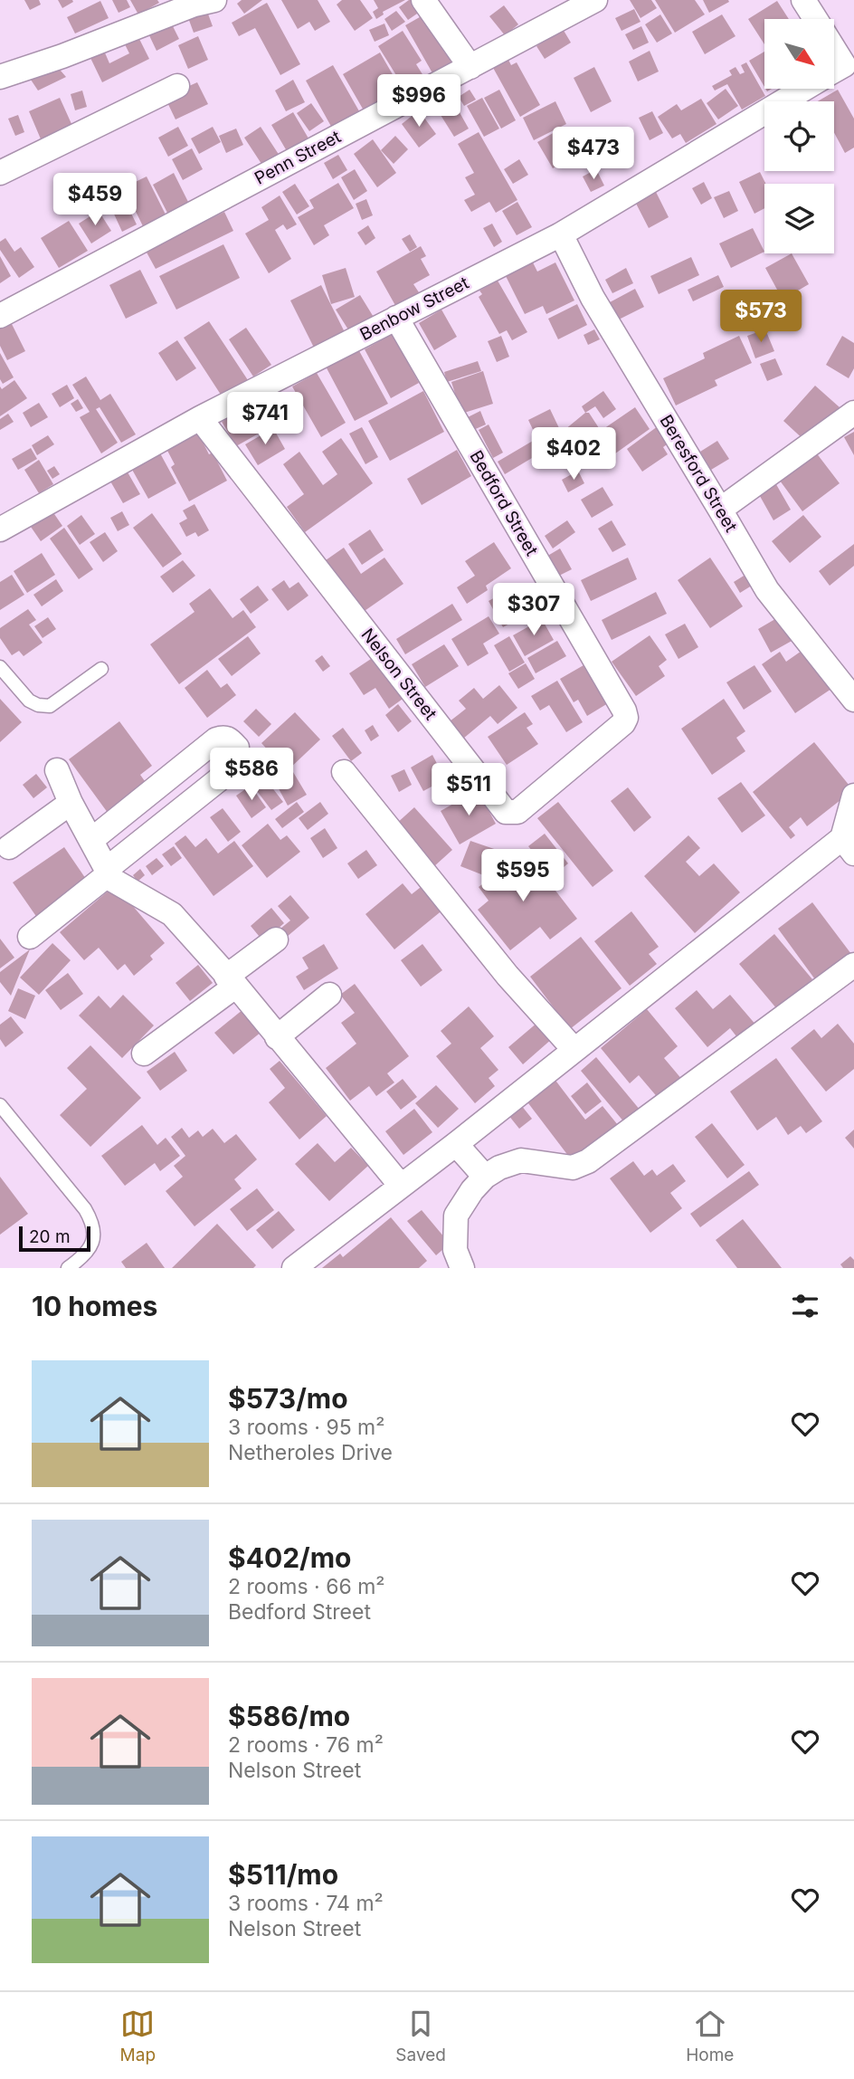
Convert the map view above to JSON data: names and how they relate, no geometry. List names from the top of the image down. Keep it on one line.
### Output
{"streets":{"street":["Penn Street","Benbow Street","Beresford Street","Bedford Street","Nelson Street"]},"crossings":[["Benbow Street","Beresford Street"],["Benbow Street","Bedford Street"],["Benbow Street","Nelson Street"],["Bedford Street","Nelson Street"]],"scale_bar":"20 m","north":"bottom right","page":{"price":["$996","$473","$459","$573","$741","$402","$307","$586","$511","$595"],"scale":"20 m","heading":"10 homes","list":[{"name":"$573/mo","note":"3 rooms · 95 m² · Netheroles Drive"},{"name":"$402/mo","note":"2 rooms · 66 m² · Bedford Street"},{"name":"$586/mo","note":"2 rooms · 76 m² · Nelson Street"},{"name":"$511/mo","note":"3 rooms · 74 m² · Nelson Street"}],"tabs":["Map","Saved","Home"]}}
